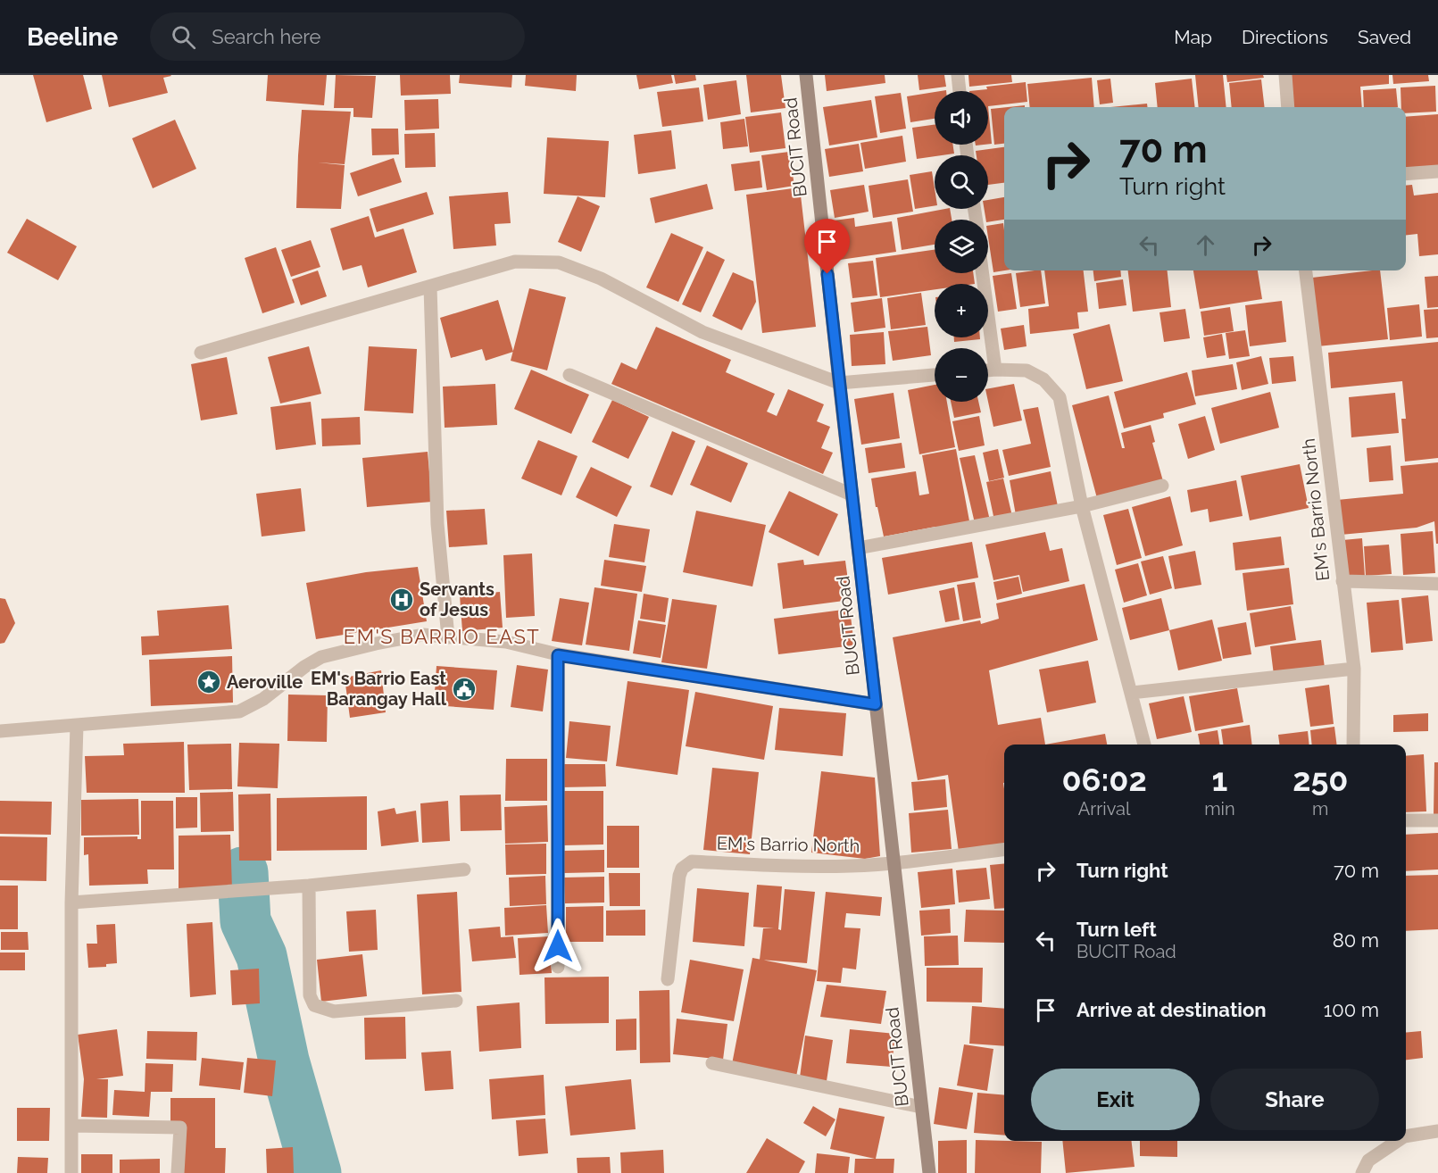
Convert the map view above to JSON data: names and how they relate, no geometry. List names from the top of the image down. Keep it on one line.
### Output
{"streets":{"street":["BUCIT Road","EM's Barrio North"]},"crossings":[["BUCIT Road","EM's Barrio North"]],"districts":["EM'S BARRIO EAST"],"places":{"hospital":["Servants of Jesus"],"place":["Aeroville"],"public building":["EM's Barrio East Barangay Hall"]},"page":{"header":"Beeline","search":"Search here","nav":["Map","Directions","Saved"],"map_buttons":["+","−"],"turn":["70 m","Turn right"],"eta":["06:02","Arrival","1","min","250","m"],"list":[{"name":"Turn right","value":"70 m"},{"name":"Turn left","note":"BUCIT Road","value":"80 m"},{"name":"Arrive at destination","value":"100 m"}],"buttons":["Exit","Share"]}}
